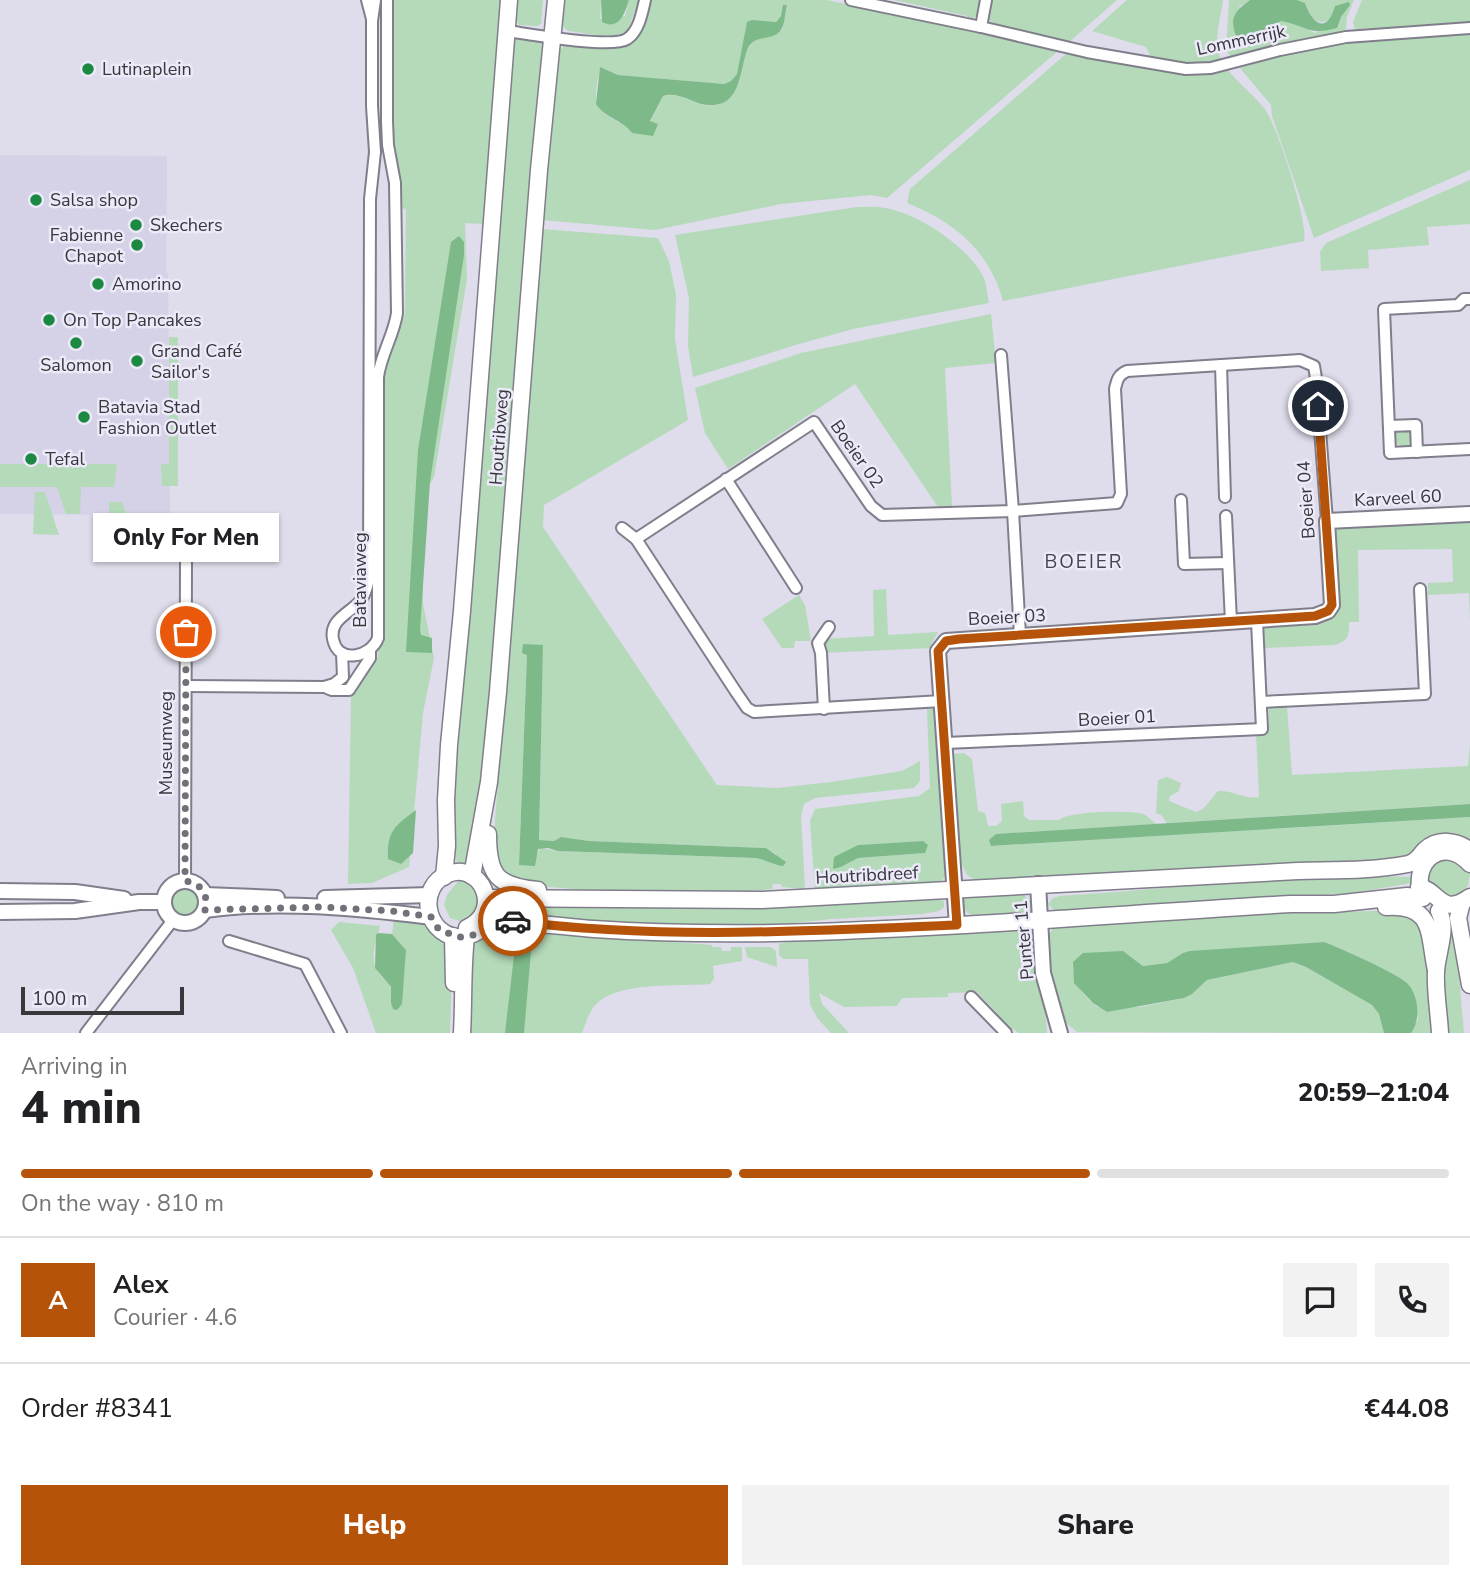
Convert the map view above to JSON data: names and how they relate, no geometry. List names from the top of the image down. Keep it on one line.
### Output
{"streets":{"main road":["Houtribweg","Houtribdreef"],"street":["Lommerrijk","Boeier 02","Karveel 60","Boeier 04","Bataviaweg","Boeier 03","Boeier 01","Museumweg","Punter 11"]},"crossings":[["Houtribweg","Houtribdreef"],["Boeier 02","Boeier 04"],["Karveel 60","Boeier 04"],["Boeier 04","Boeier 03"],["Boeier 04","Boeier 01"],["Boeier 03","Boeier 01"],["Boeier 03","Houtribdreef"],["Houtribdreef","Punter 11"]],"districts":["BOEIER"],"places":["Lutinaplein","Salsa shop","Skechers","Fabienne Chapot","Amorino","On Top Pancakes","Salomon","Grand Café Sailor's","Batavia Stad Fashion Outlet","Tefal","Only For Men"],"scale_bar":"100 m","page":{"bubble":"Only For Men","scale":"100 m","heading":["4 min","Arriving in","20:59–21:04"],"panel":["Alex","Courier · 4.6","Order #8341","€44.08"],"bar":"On the way · 810 m","round":"A","buttons":["Help","Share"]}}
